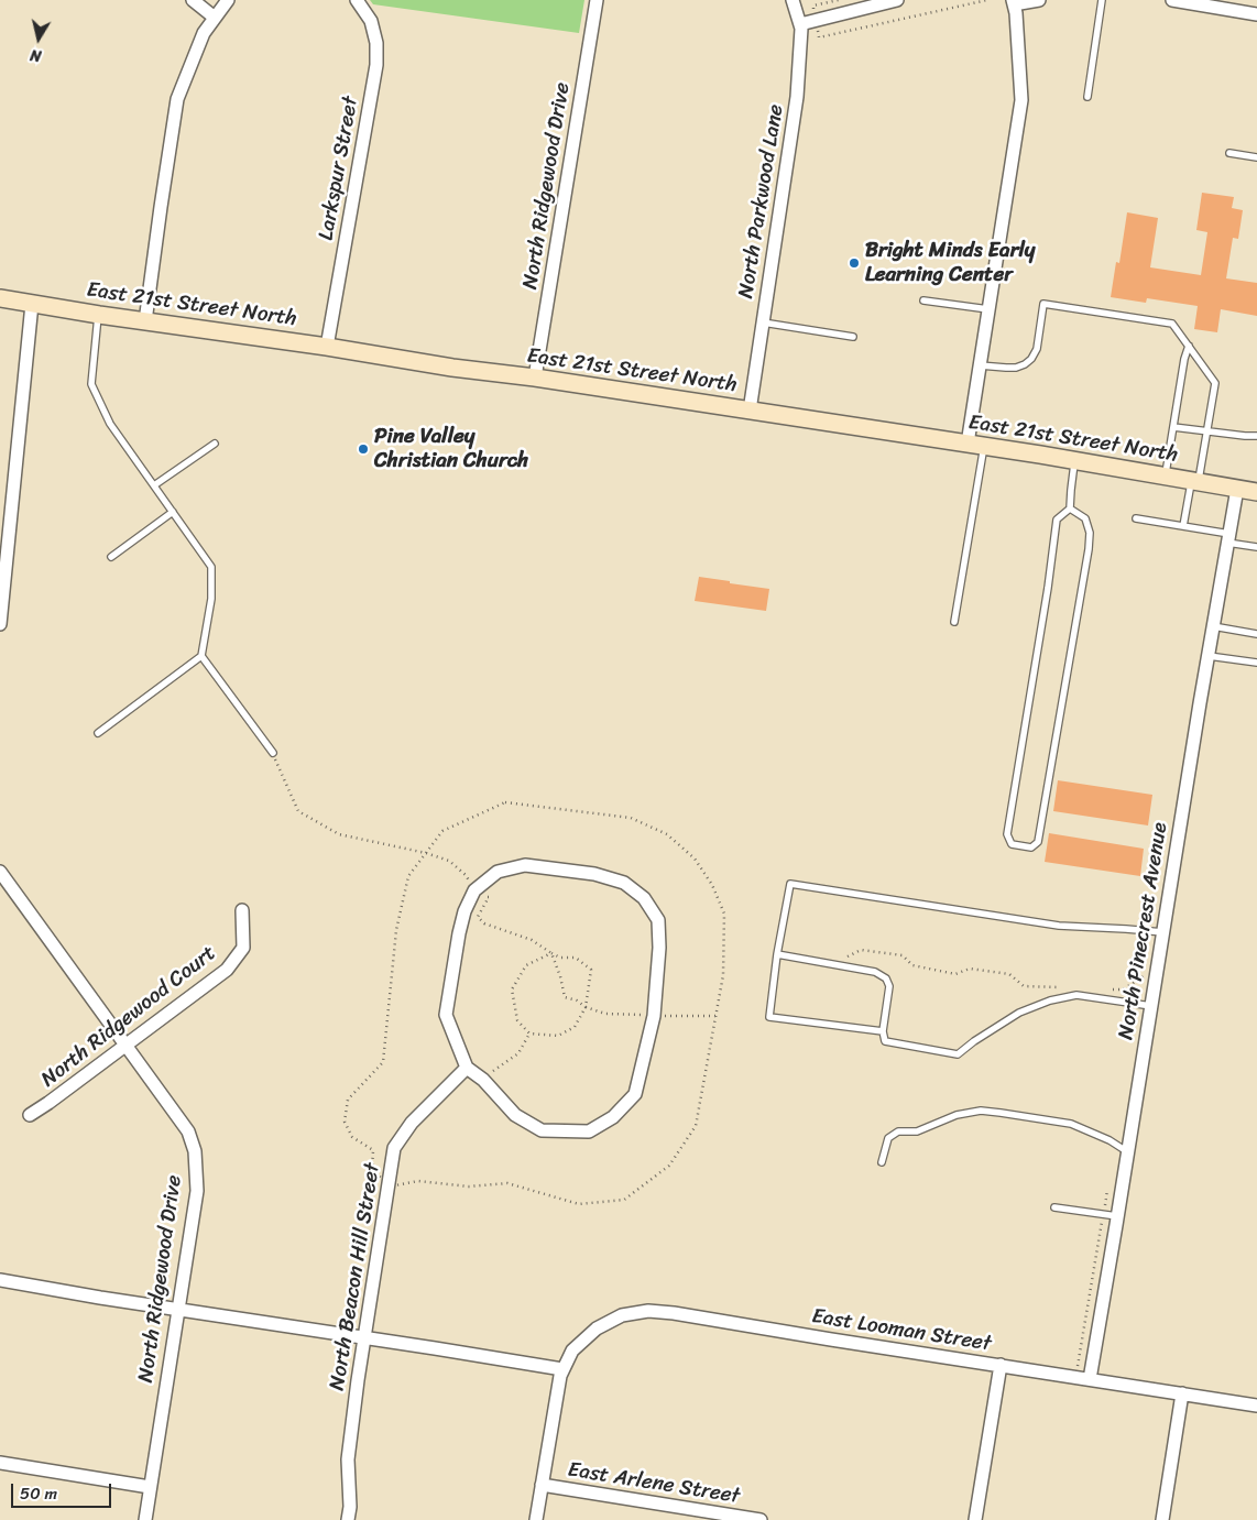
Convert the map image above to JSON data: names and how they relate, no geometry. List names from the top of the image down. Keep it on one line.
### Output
{"streets":{"main road":["East 21st Street North"],"street":["Larkspur Street","North Ridgewood Drive","North Parkwood Lane","North Pinecrest Avenue","North Ridgewood Court","North Beacon Hill Street","East Looman Street","East Arlene Street"]},"crossings":[["Larkspur Street","East 21st Street North"],["North Ridgewood Drive","East 21st Street North"],["North Ridgewood Drive","North Ridgewood Court"],["North Parkwood Lane","East 21st Street North"],["East 21st Street North","North Pinecrest Avenue"],["North Pinecrest Avenue","East Looman Street"]],"places":["Bright Minds Early Learning Center","Pine Valley Christian Church"],"scale_bar":"50 m","north":"bottom"}
